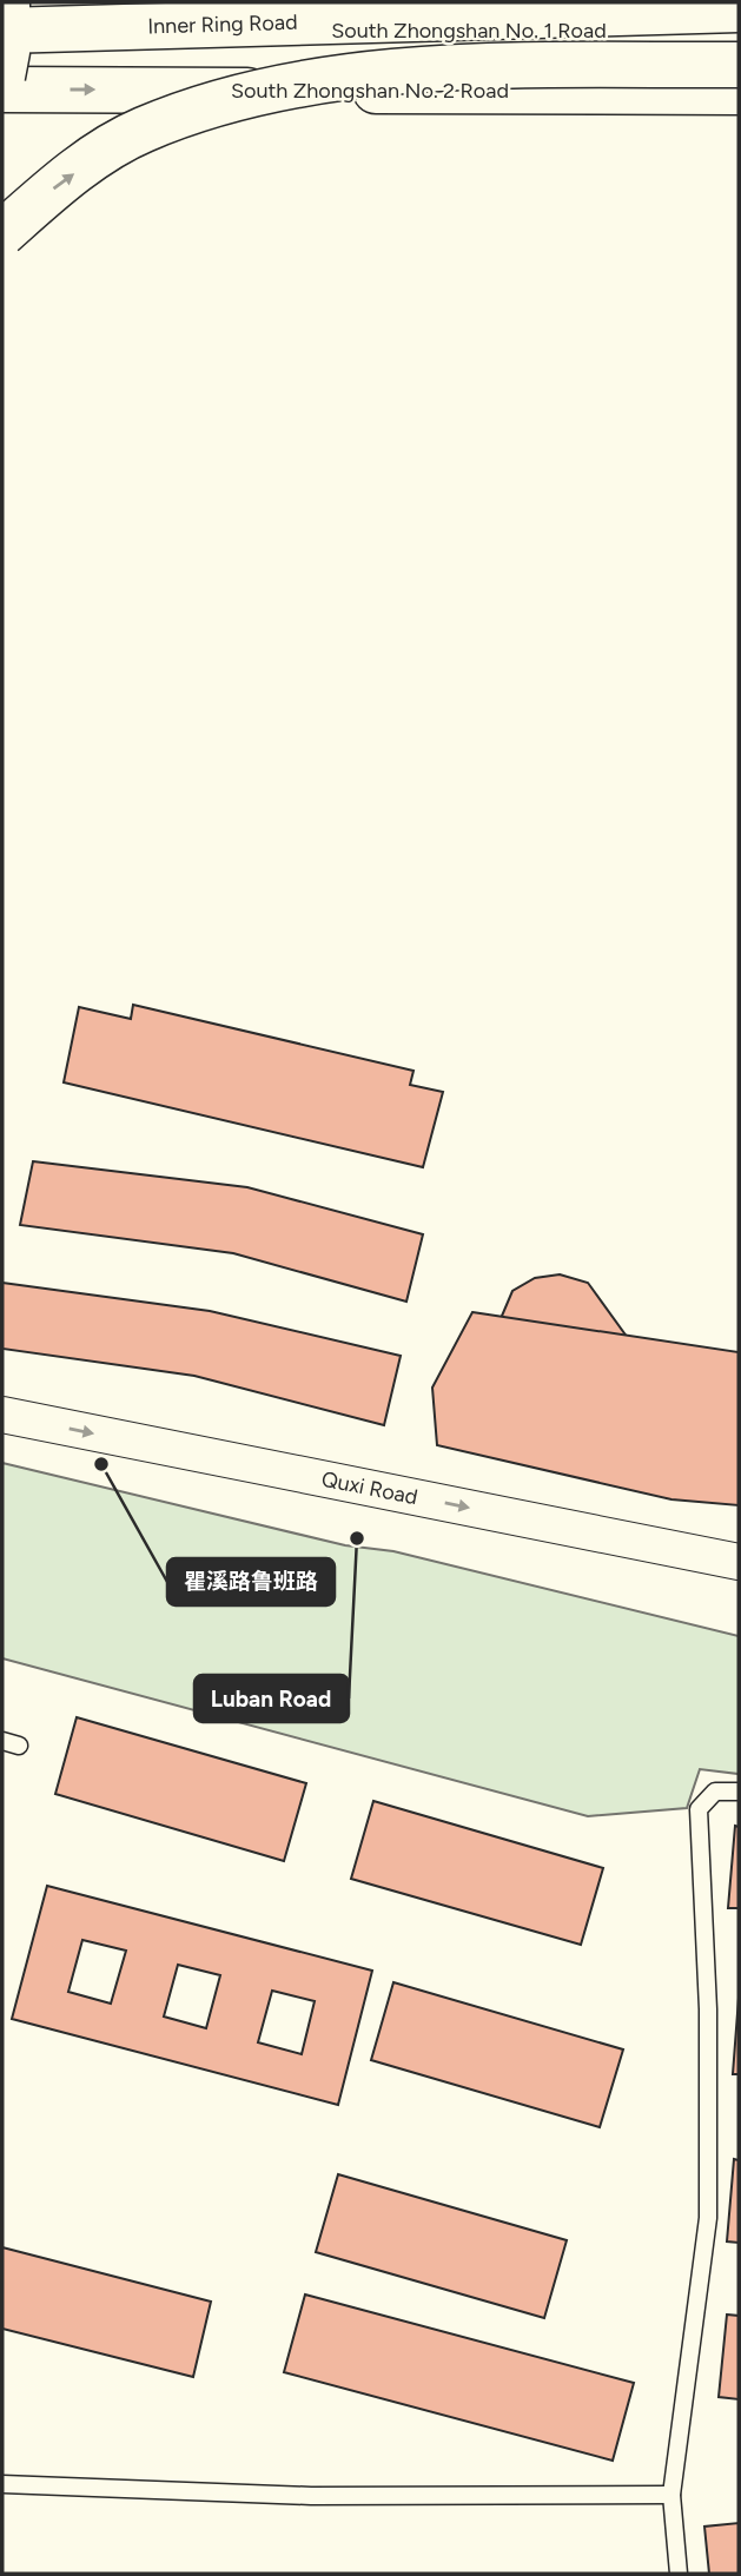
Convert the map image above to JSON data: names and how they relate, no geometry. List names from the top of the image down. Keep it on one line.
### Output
{"streets":{"main road":["Inner Ring Road","South Zhongshan No. 1 Road","South Zhongshan No. 2 Road"],"street":["Quxi Road"]},"crossings":[["Inner Ring Road","South Zhongshan No. 1 Road"]],"one_way":["Quxi Road"],"places":["瞿溪路鲁班路","Luban Road"]}
